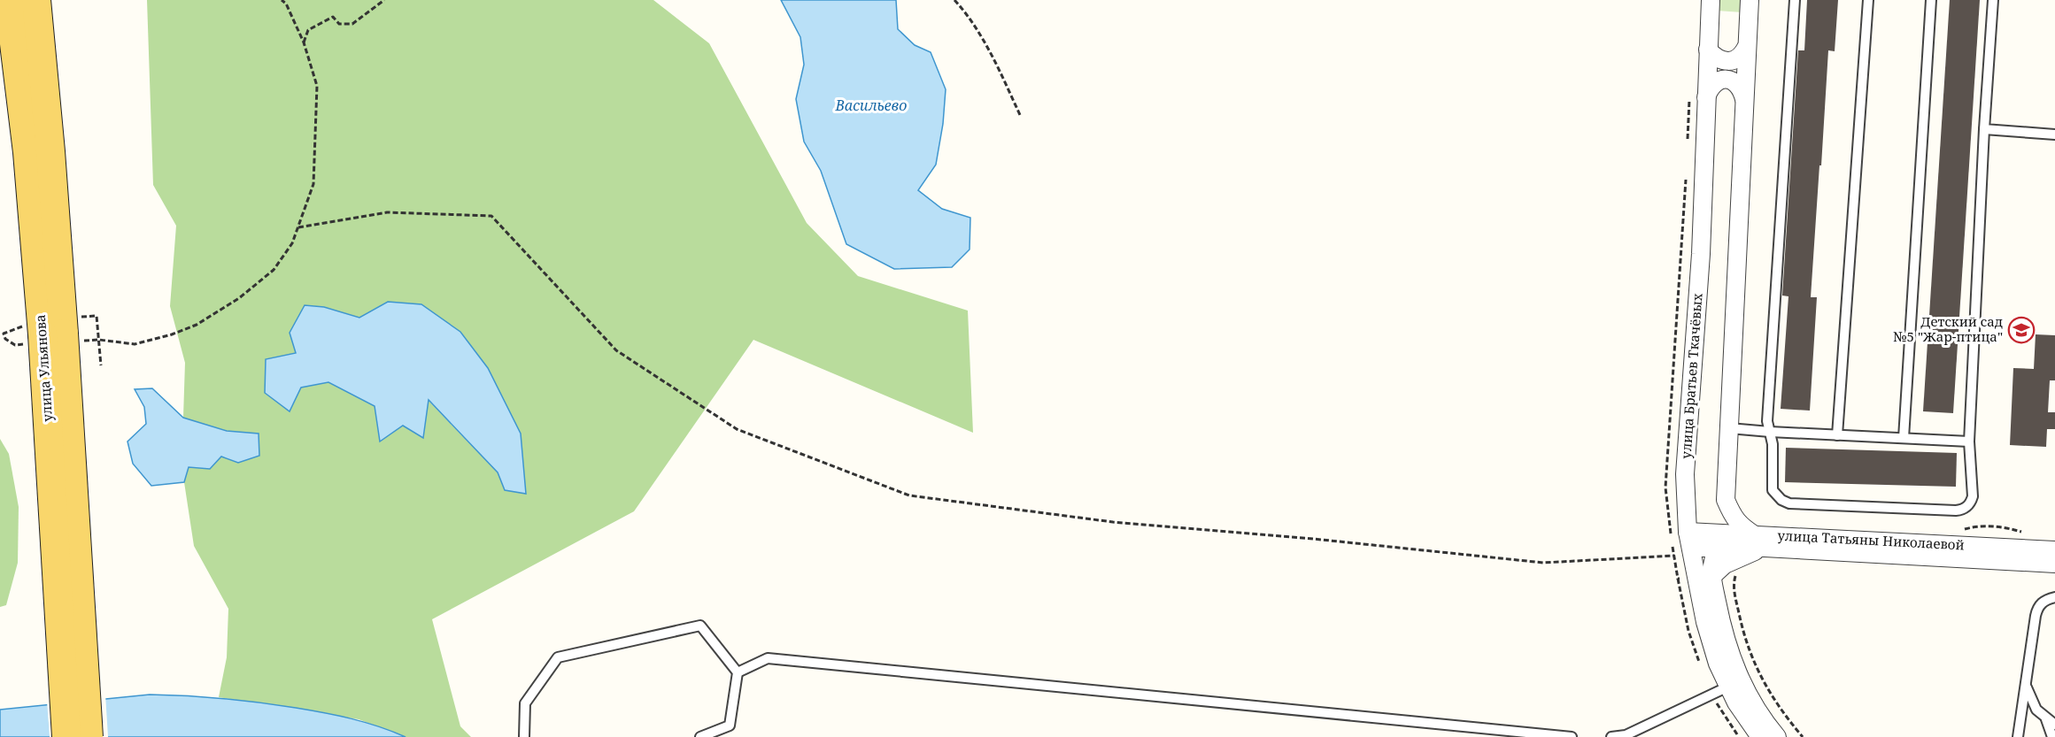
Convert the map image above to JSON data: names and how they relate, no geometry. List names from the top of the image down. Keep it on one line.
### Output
{"streets":{"main road":["улица Ульянова"],"street":["улица Братьев Ткачёвых","улица Татьяны Николаевой"]},"crossings":[["улица Братьев Ткачёвых","улица Татьяны Николаевой"]],"water":["Васильево"],"places":{"school or university":["Детский сад №5 \"Жар-птица\""]}}
